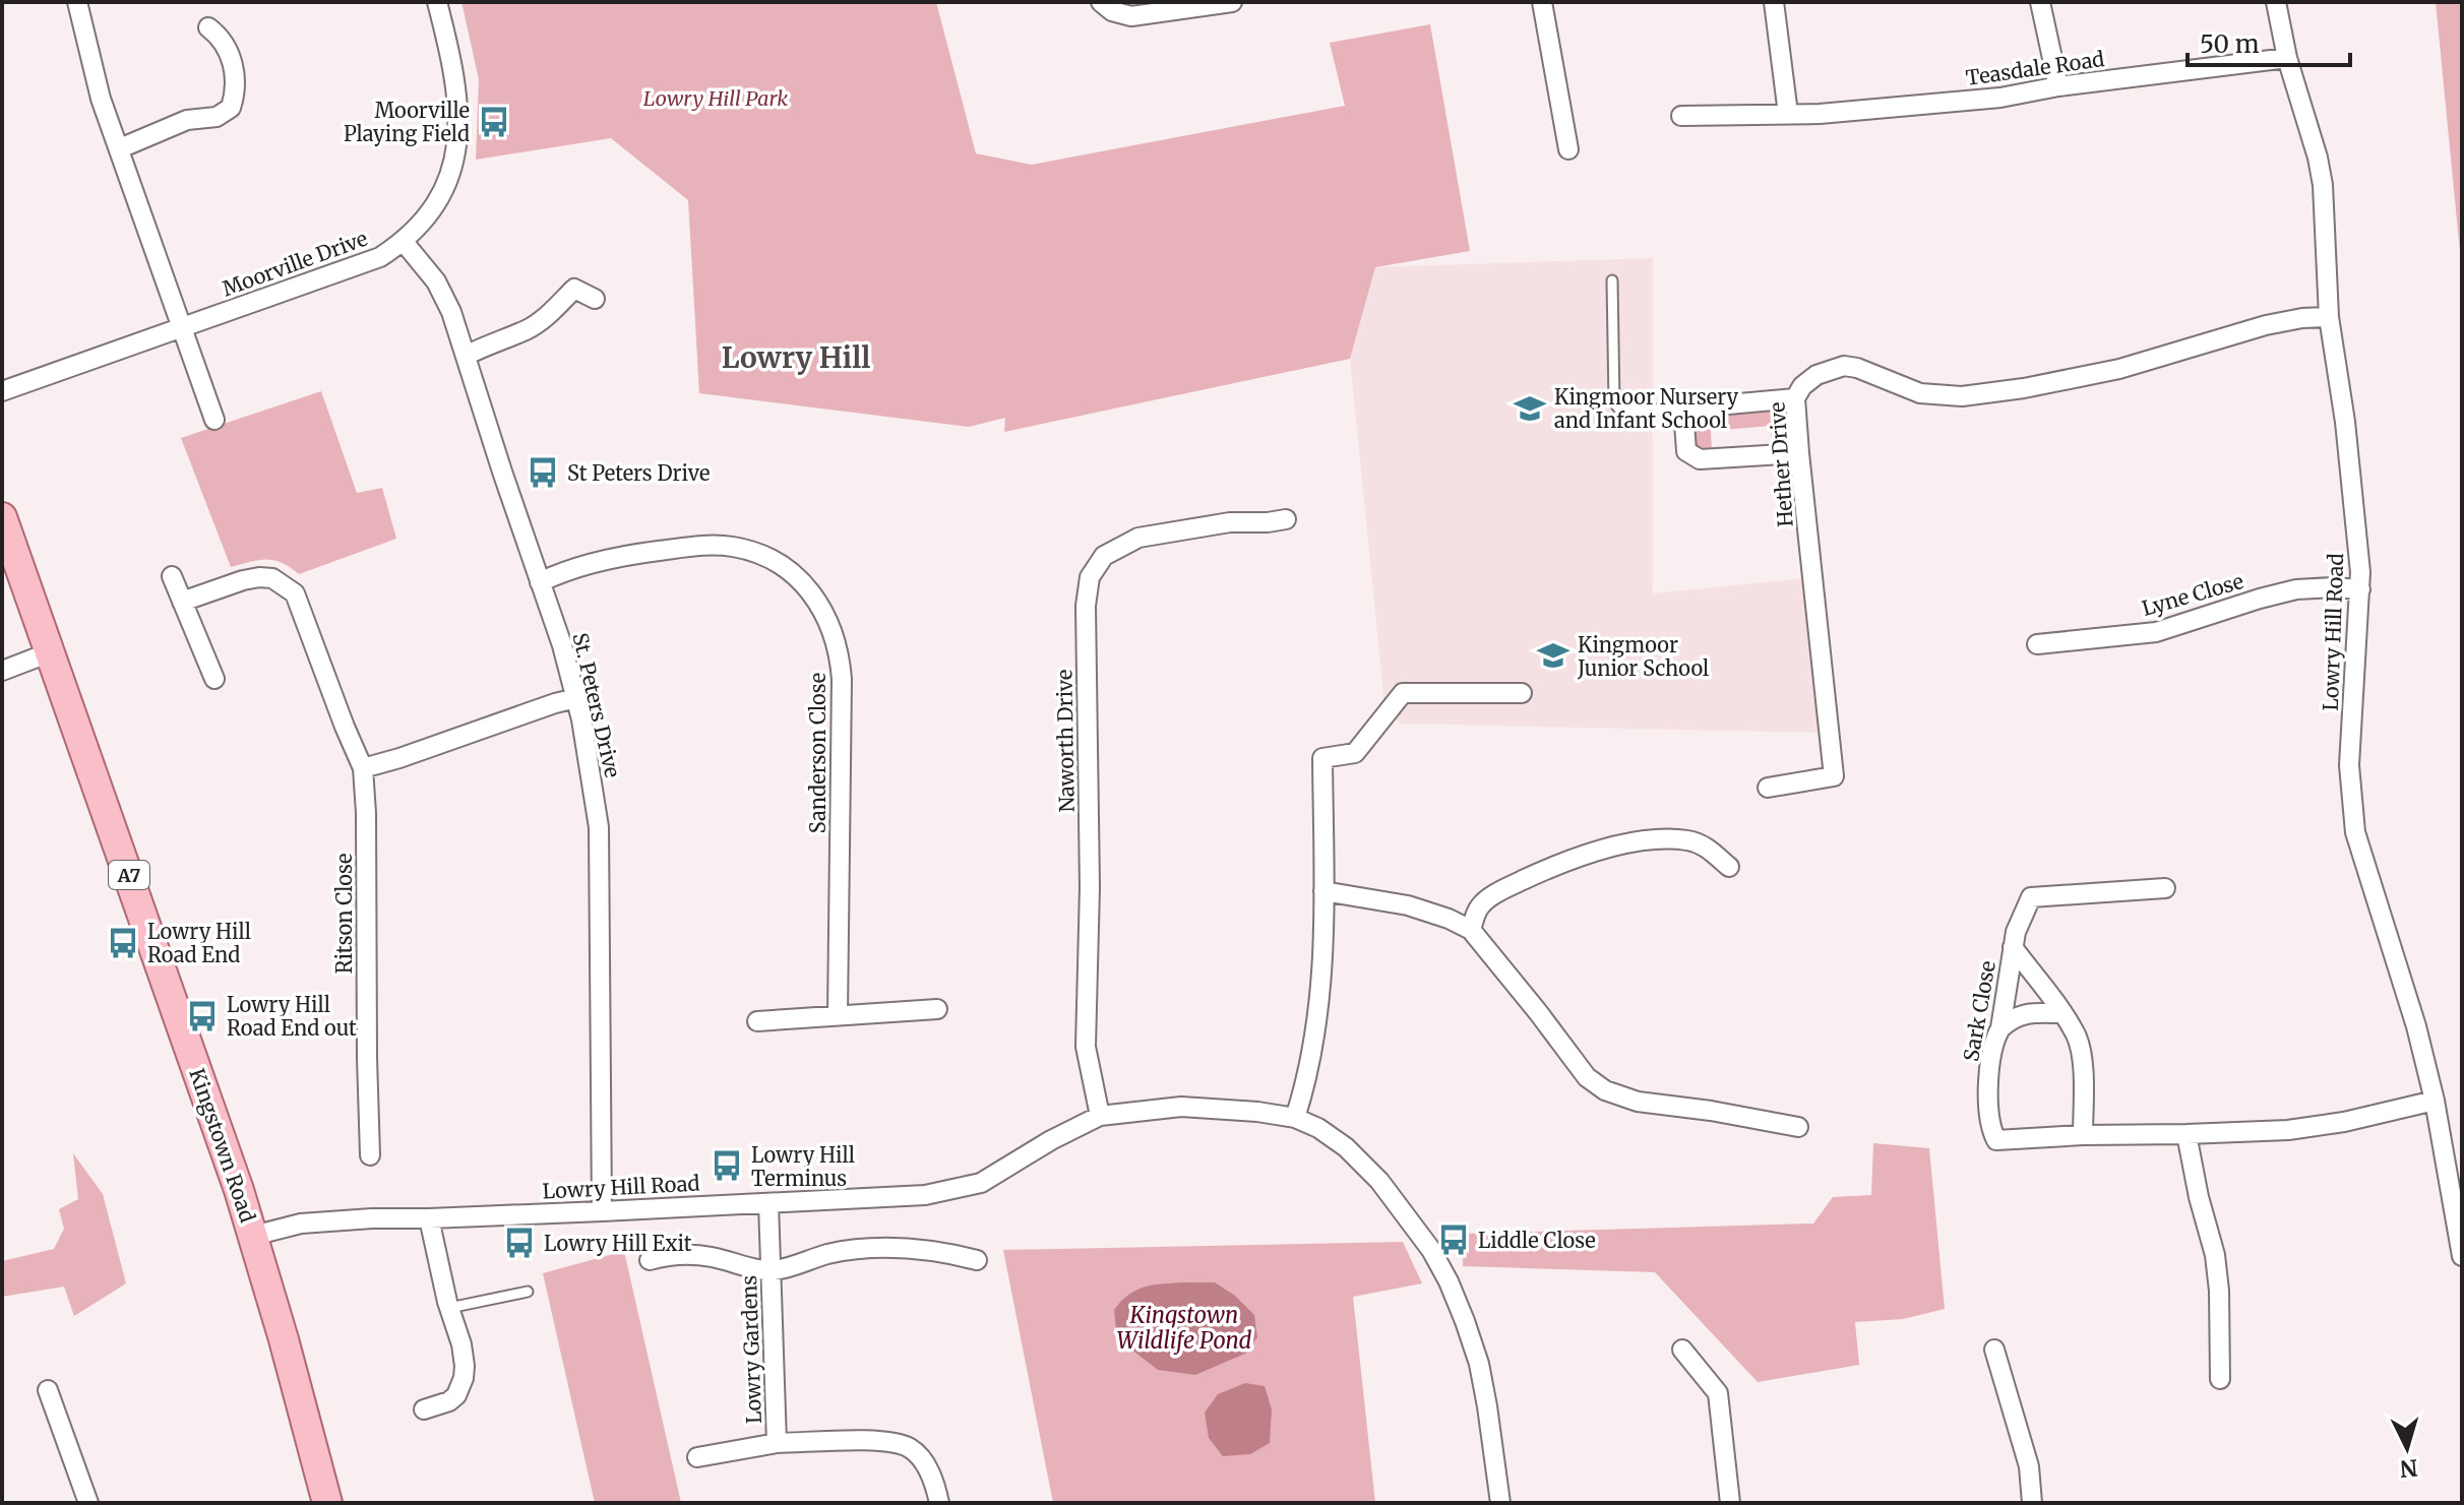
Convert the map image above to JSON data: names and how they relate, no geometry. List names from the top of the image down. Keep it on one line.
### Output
{"streets":{"main road":["A7","Kingstown Road"],"street":["Teasdale Road","Moorville Drive","Hether Drive","Lyne Close","Lowry Hill Road","St. Peters Drive","Naworth Drive","Sanderson Close","Ritson Close","Sark Close","Lowry Gardens"]},"crossings":[["Teasdale Road","Lowry Hill Road"],["Moorville Drive","St. Peters Drive"],["Hether Drive","Lowry Hill Road"],["Lyne Close","Lowry Hill Road"],["Lowry Hill Road","St. Peters Drive"],["Lowry Hill Road","Naworth Drive"],["Lowry Hill Road","Sark Close"],["Lowry Hill Road","Kingstown Road"],["Lowry Hill Road","Lowry Gardens"],["St. Peters Drive","Sanderson Close"]],"districts":["Lowry Hill"],"water":["Kingstown Wildlife Pond"],"parks":["Lowry Hill Park"],"places":{"bus stop":["Moorville Playing Field","St Peters Drive","Lowry Hill Road End","Lowry Hill Road End out","Lowry Hill Terminus","Liddle Close","Lowry Hill Exit"],"school or university":["Kingmoor Nursery and Infant School","Kingmoor Junior School"]},"scale_bar":"50 m","north":"bottom"}
